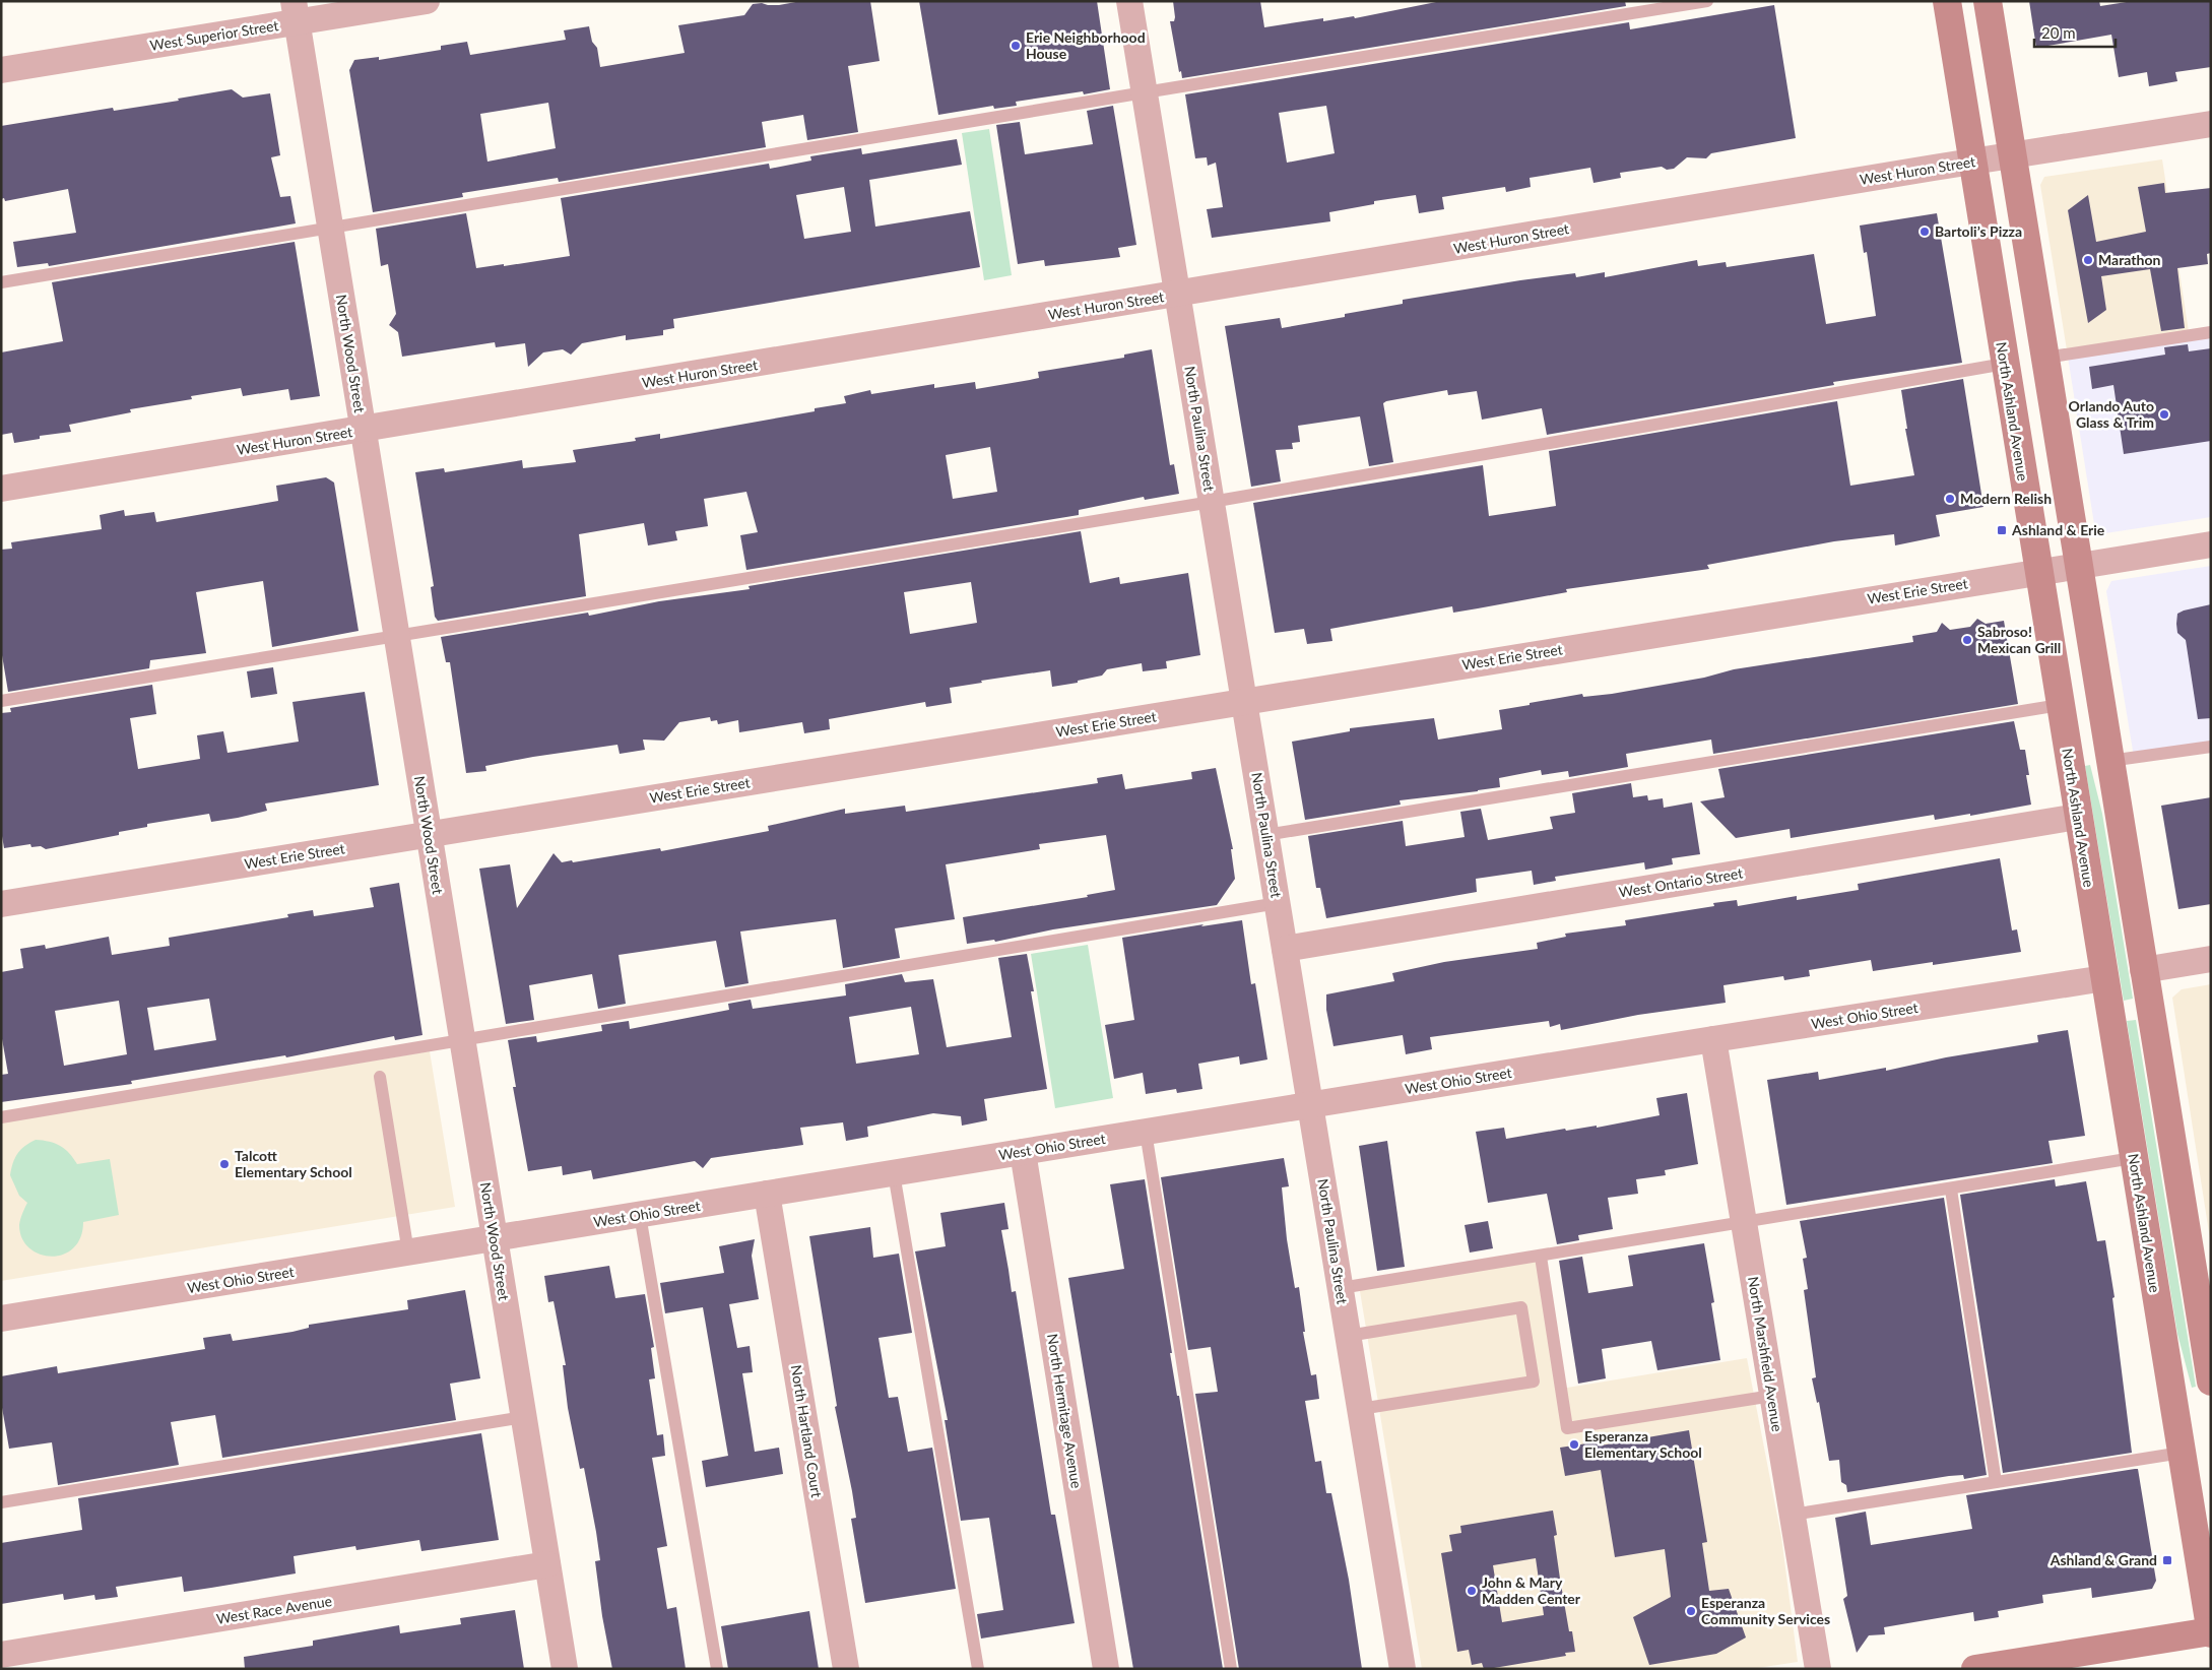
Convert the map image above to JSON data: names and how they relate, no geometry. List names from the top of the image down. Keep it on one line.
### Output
{"streets":{"main road":["North Ashland Avenue"],"street":["West Superior Street","West Huron Street","North Wood Street","North Paulina Street","West Erie Street","West Ontario Street","West Ohio Street","North Marshfield Avenue","North Hermitage Avenue","North Hartland Court","West Race Avenue"]},"crossings":[["West Superior Street","North Wood Street"],["West Huron Street","North Wood Street"],["West Huron Street","North Ashland Avenue"],["West Huron Street","North Paulina Street"],["North Wood Street","West Erie Street"],["North Wood Street","West Ohio Street"],["North Wood Street","West Race Avenue"],["North Ashland Avenue","West Erie Street"],["North Ashland Avenue","West Ontario Street"],["North Ashland Avenue","West Ohio Street"],["North Paulina Street","West Erie Street"],["North Paulina Street","West Ontario Street"],["North Paulina Street","West Ohio Street"],["West Ohio Street","North Marshfield Avenue"],["West Ohio Street","North Hermitage Avenue"],["West Ohio Street","North Hartland Court"]],"places":{"other":["Erie Neighborhood House","Bartoli’s Pizza","Marathon","Orlando Auto Glass & Trim","Modern Relish","Sabroso! Mexican Grill","Talcott Elementary School","Esperanza Elementary School","John & Mary Madden Center","Esperanza Community Services"],"transit":["Ashland & Erie","Ashland & Grand"]},"scale_bar":"20 m"}
